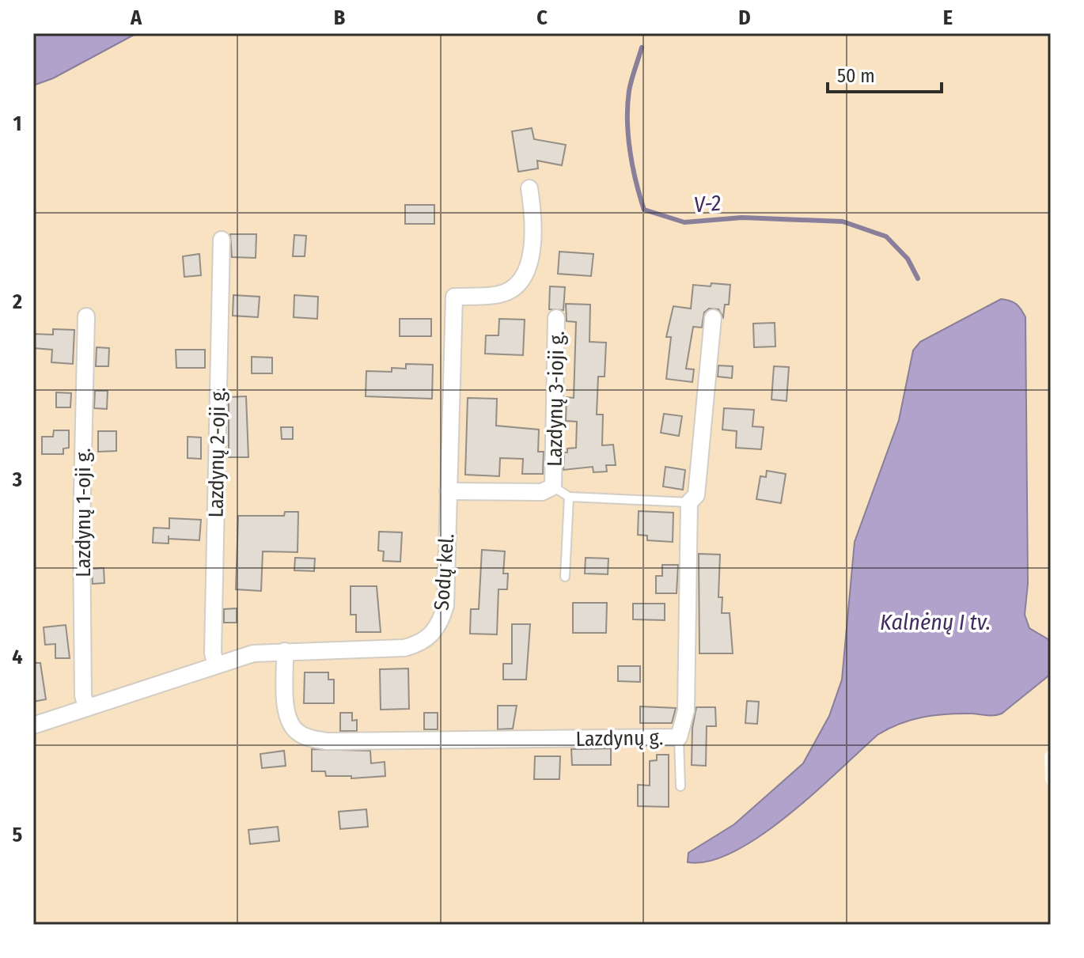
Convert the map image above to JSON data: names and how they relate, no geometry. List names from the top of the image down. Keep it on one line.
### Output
{"streets":{"street":["Lazdynų 3-ioji g.","Lazdynų 2-oji g.","Lazdynų 1-oji g.","Sodų kel.","Lazdynų g."]},"crossings":[["Lazdynų 3-ioji g.","Sodų kel."],["Lazdynų 2-oji g.","Sodų kel."],["Lazdynų 1-oji g.","Sodų kel."],["Sodų kel.","Lazdynų g."]],"water":["V-2","Kalnėnų I tv."],"scale_bar":"50 m","grid":{"columns":["A","B","C","D","E"],"rows":["1","2","3","4","5"]}}
